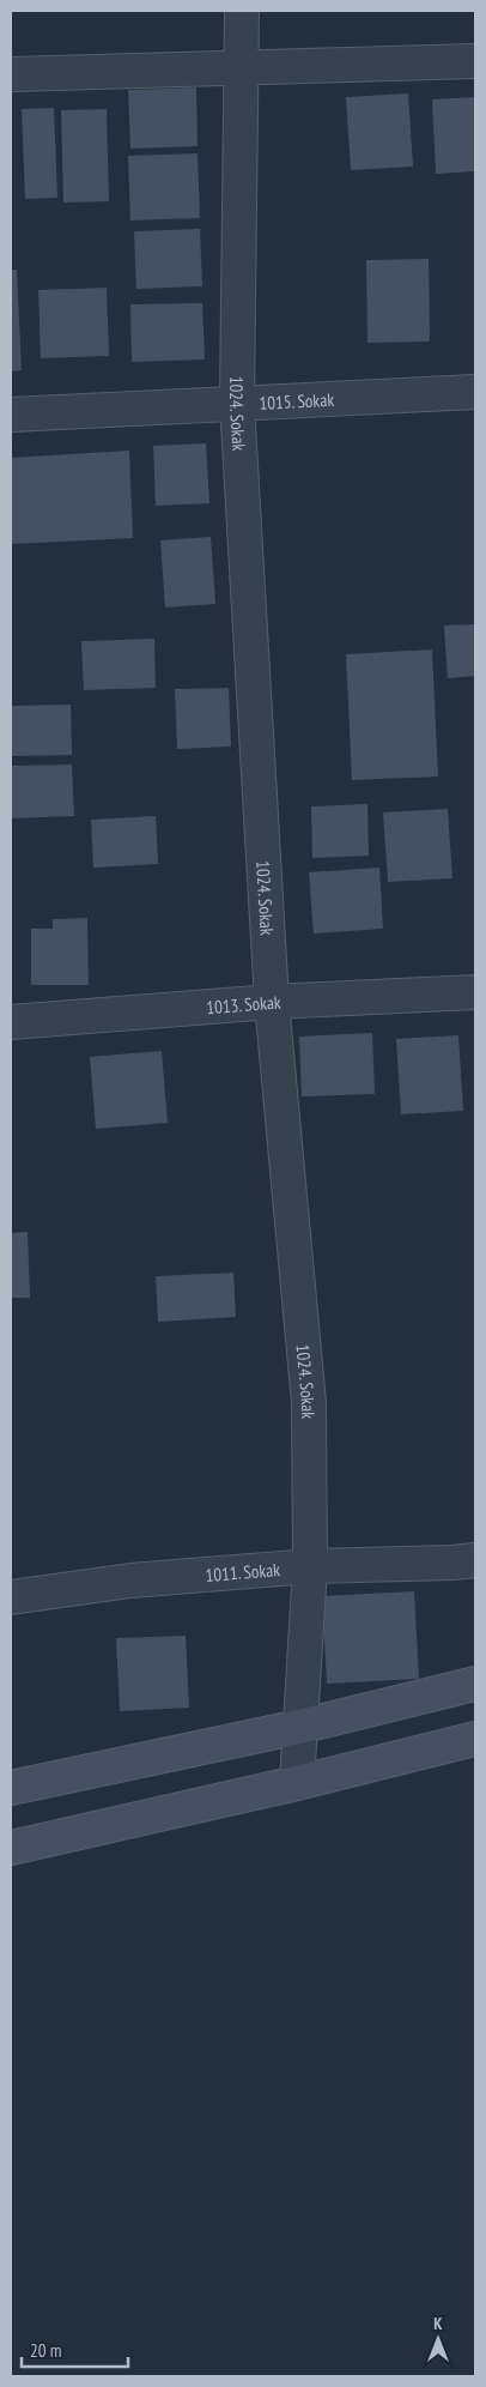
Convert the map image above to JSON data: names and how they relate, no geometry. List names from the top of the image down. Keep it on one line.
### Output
{"streets":{"street":["1015. Sokak","1024. Sokak","1013. Sokak","1011. Sokak"]},"crossings":[["1015. Sokak","1024. Sokak"],["1024. Sokak","1013. Sokak"],["1024. Sokak","1011. Sokak"]],"scale_bar":"20 m","north":"top"}
